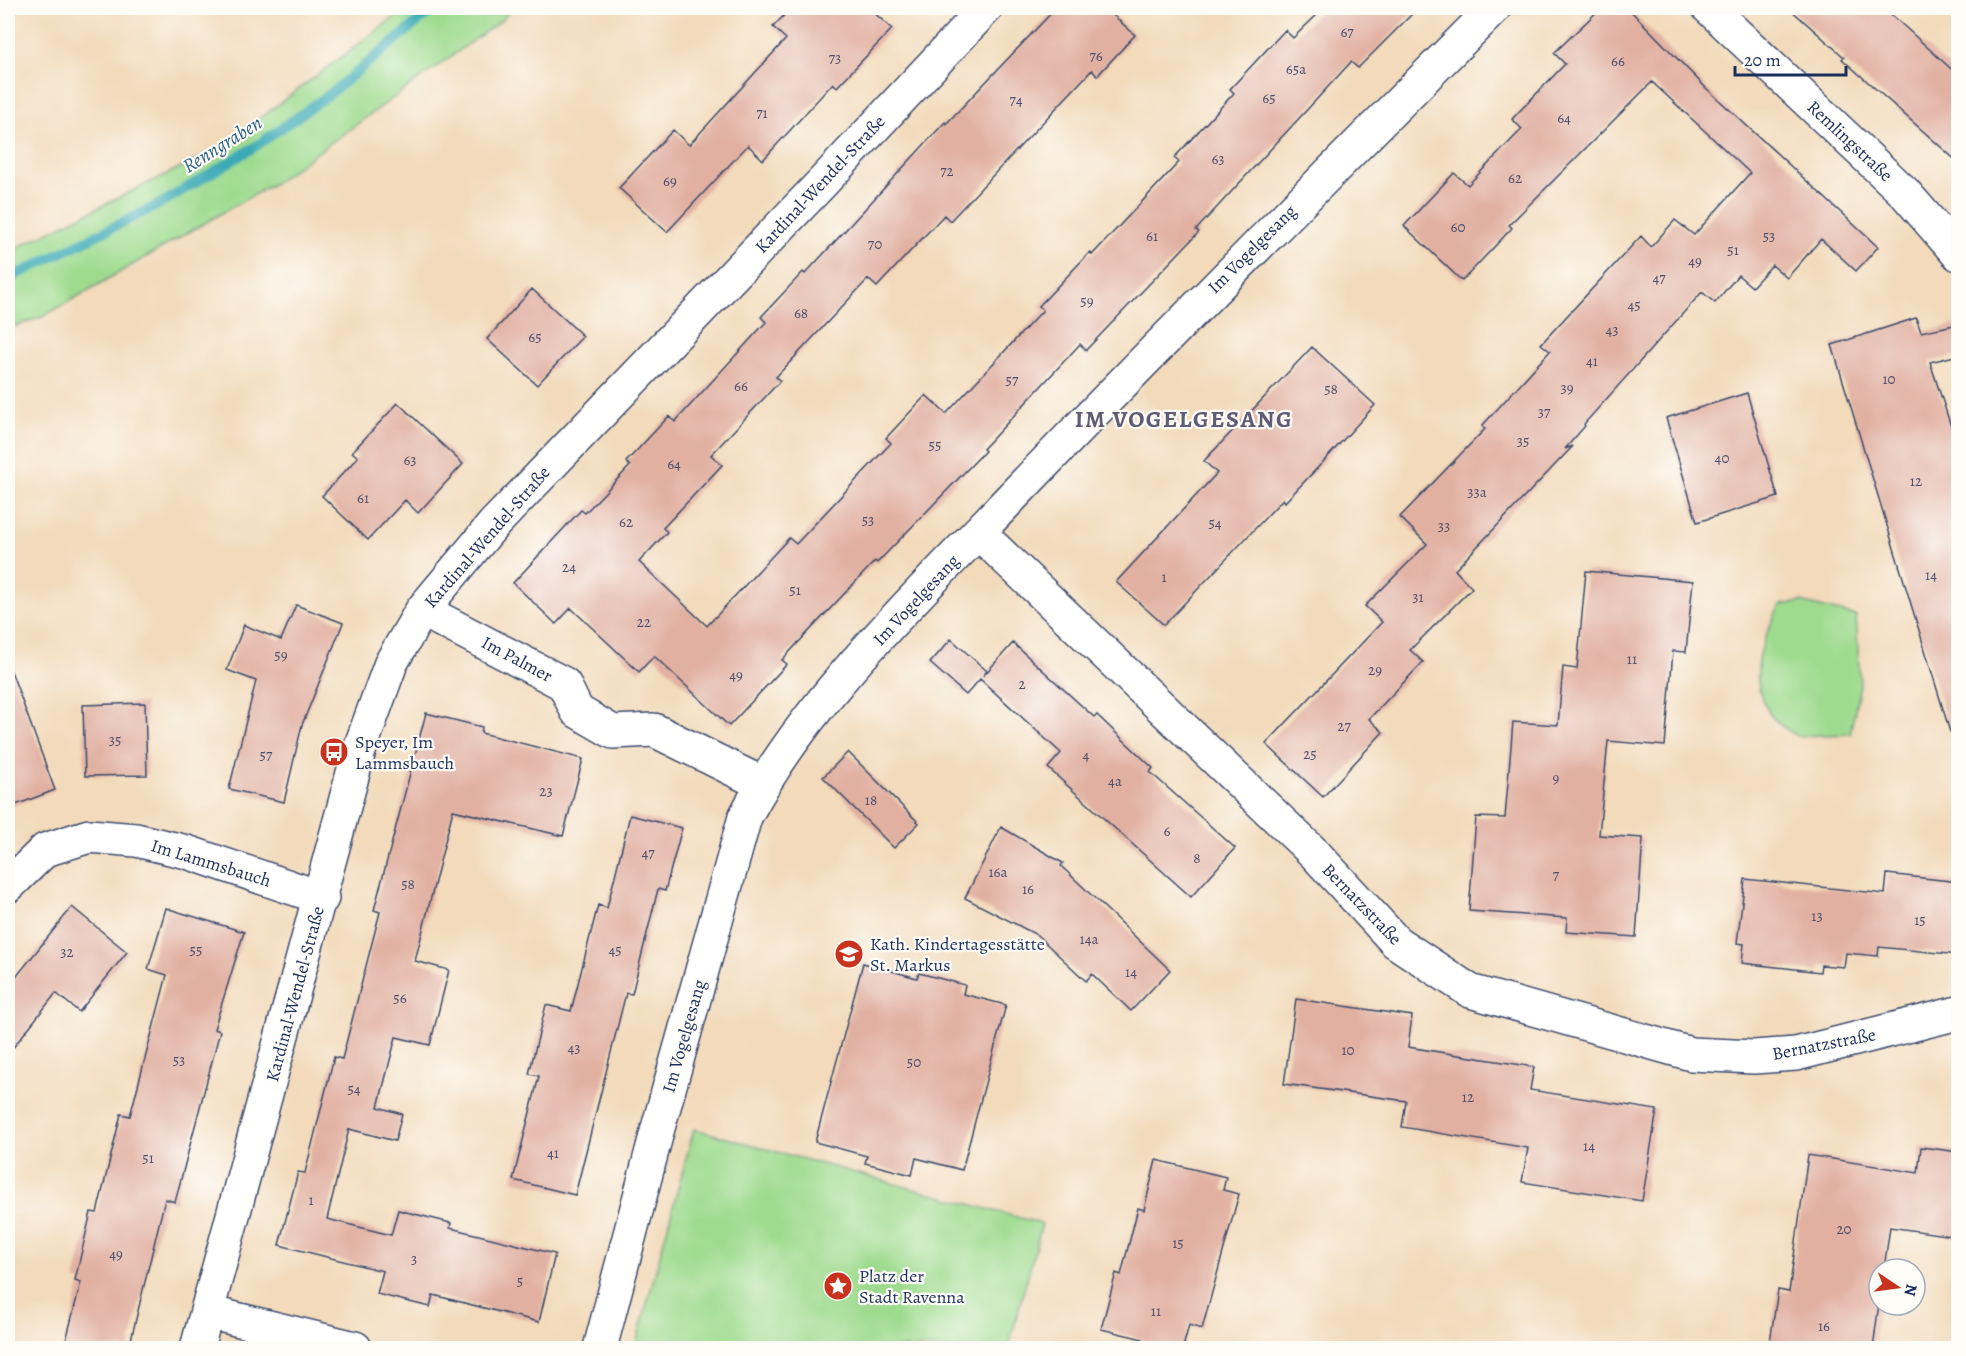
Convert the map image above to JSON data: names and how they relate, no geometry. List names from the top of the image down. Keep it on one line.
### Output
{"streets":{"street":["Remlingstraße","Kardinal-Wendel-Straße","Im Vogelgesang","Im Palmer","Im Lammsbauch","Bernatzstraße"]},"crossings":[["Kardinal-Wendel-Straße","Im Palmer"],["Kardinal-Wendel-Straße","Im Lammsbauch"],["Im Vogelgesang","Im Palmer"],["Im Vogelgesang","Bernatzstraße"]],"districts":["IM VOGELGESANG"],"water":["Renngraben"],"places":{"bus stop":["Speyer, Im Lammsbauch"],"school or university":["Kath. Kindertagesstätte St. Markus"],"place":["Platz der Stadt Ravenna"]},"house_numbers":["67","76","73","66","65a","65","74","71","64","63","72","62","69","60","61","53","70","51","49","47","59","45","68","43","65","41","10","57","66","39","58","37","35","55","40","63","64","12","33a","61","53","62","54","33","24","14","1","51","31","22","59","11","29","49","2","27","35","25","57","4","9","4a","23","18","6","47","8","16a","7","58","16","13","15","14a","55","45","32","14","56","43","10","53","50","54","12","14","41","51","1","20","15","49","3","5","11","16"],"scale_bar":"20 m","north":"right"}
